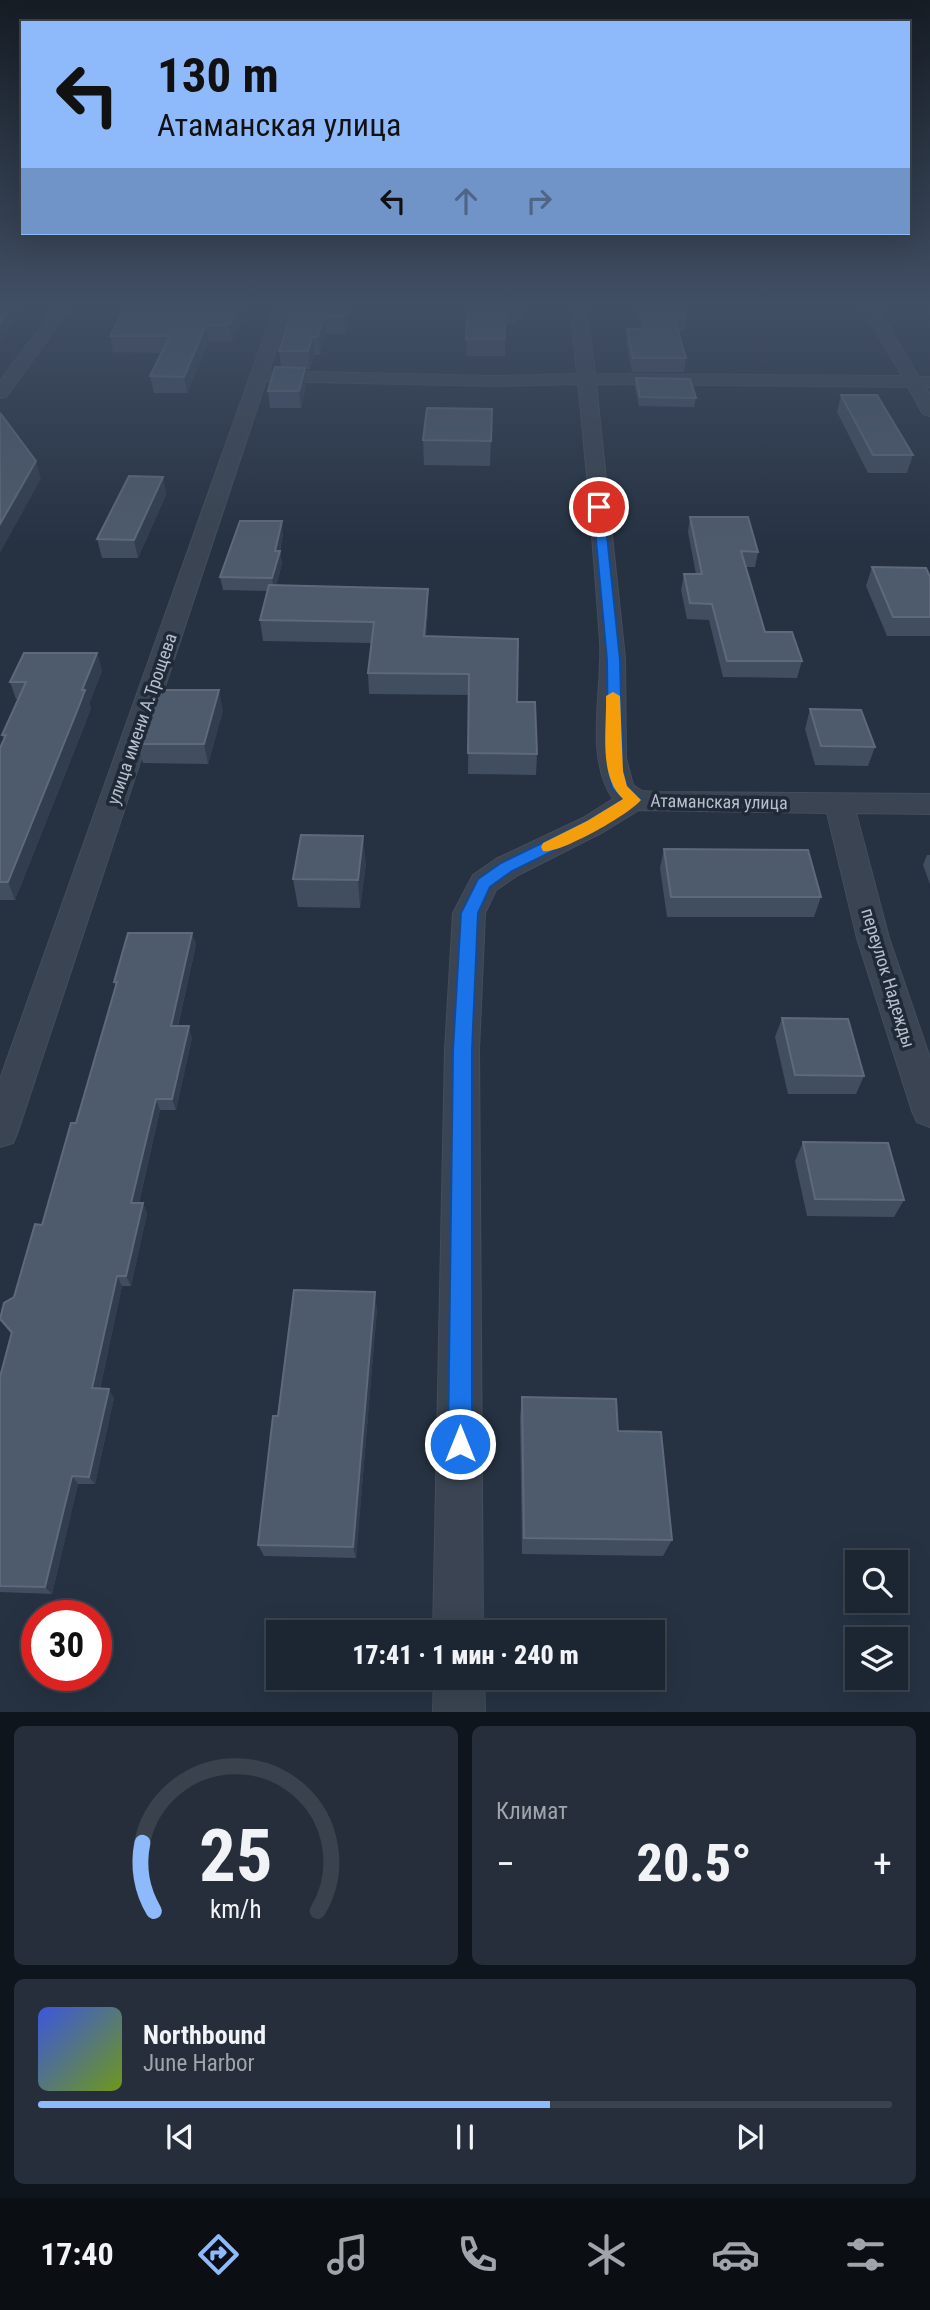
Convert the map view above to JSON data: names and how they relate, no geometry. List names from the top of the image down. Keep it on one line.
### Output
{"streets":{"street":["улица имени А.Трощева","Атаманская улица","переулок Надежды"]},"crossings":[["Атаманская улица","переулок Надежды"]],"page":{"turn":["130 m","Атаманская улица"],"limit":"30","trip":"17:41 · 1 мин · 240 m","tile":"Климат","heat":["−","20.5°","+"],"song":["Northbound","June Harbor"],"tabs":"17:40","gauge":["25","km/h"]}}
